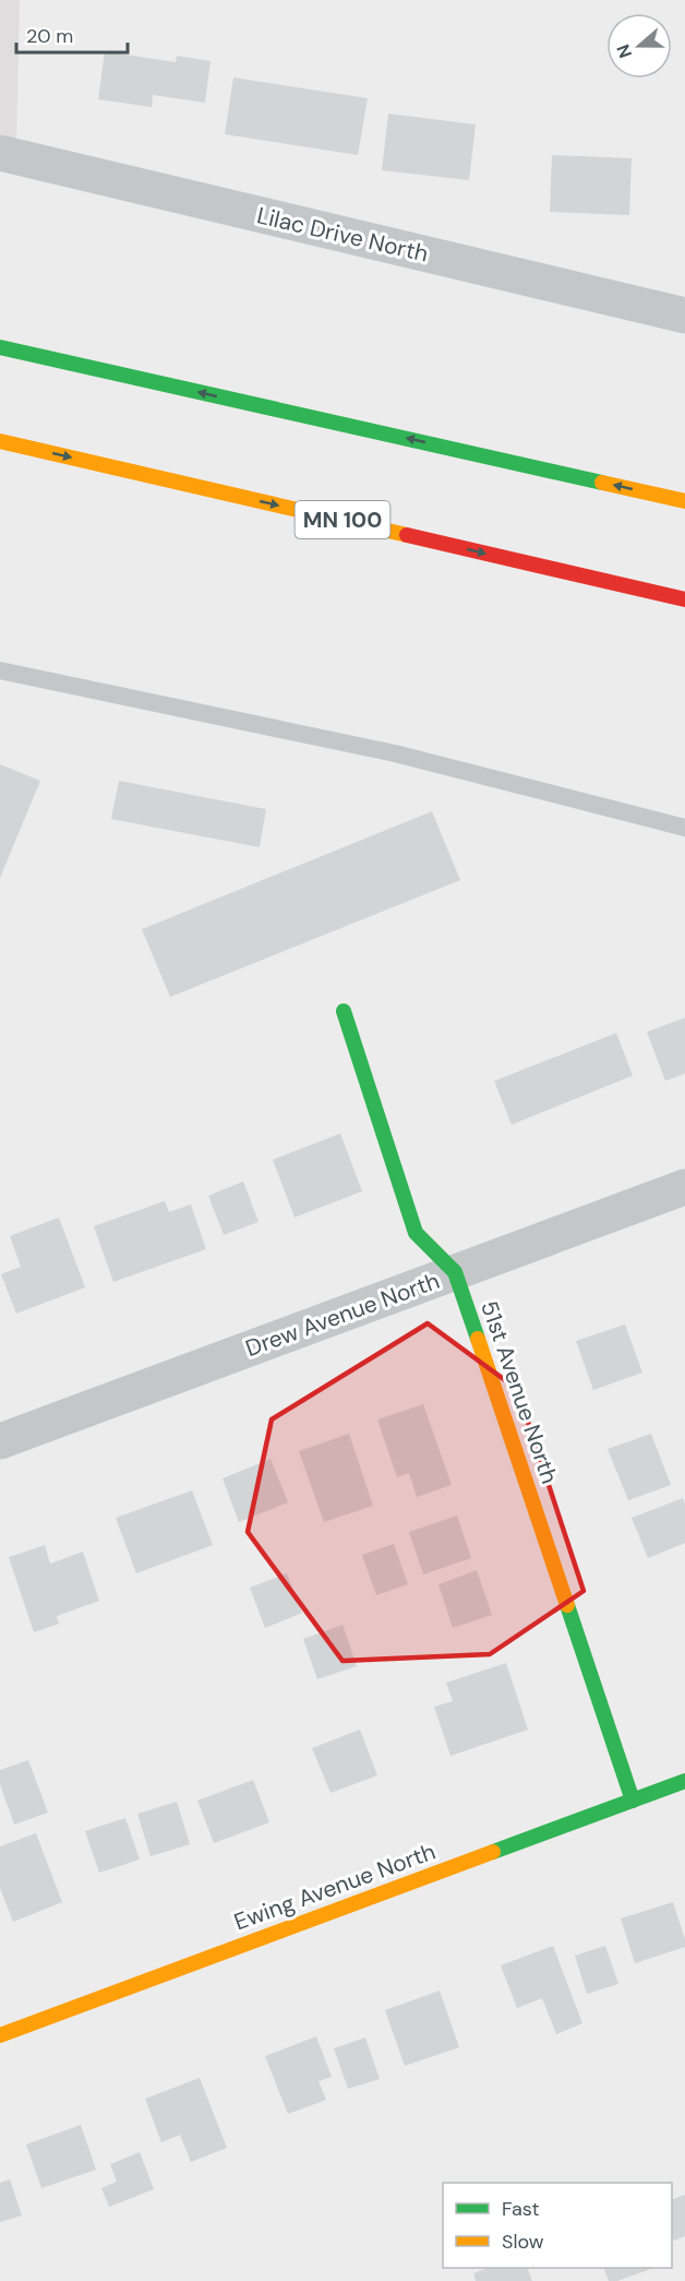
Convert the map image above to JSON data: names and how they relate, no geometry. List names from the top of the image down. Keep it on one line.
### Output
{"streets":{"main road":["MN 100","51st Avenue North","Ewing Avenue North"],"street":["Lilac Drive North","Drew Avenue North"]},"crossings":[["Drew Avenue North","51st Avenue North"],["51st Avenue North","Ewing Avenue North"]],"legend":["Fast","Slow"],"scale_bar":"20 m","north":"left"}
